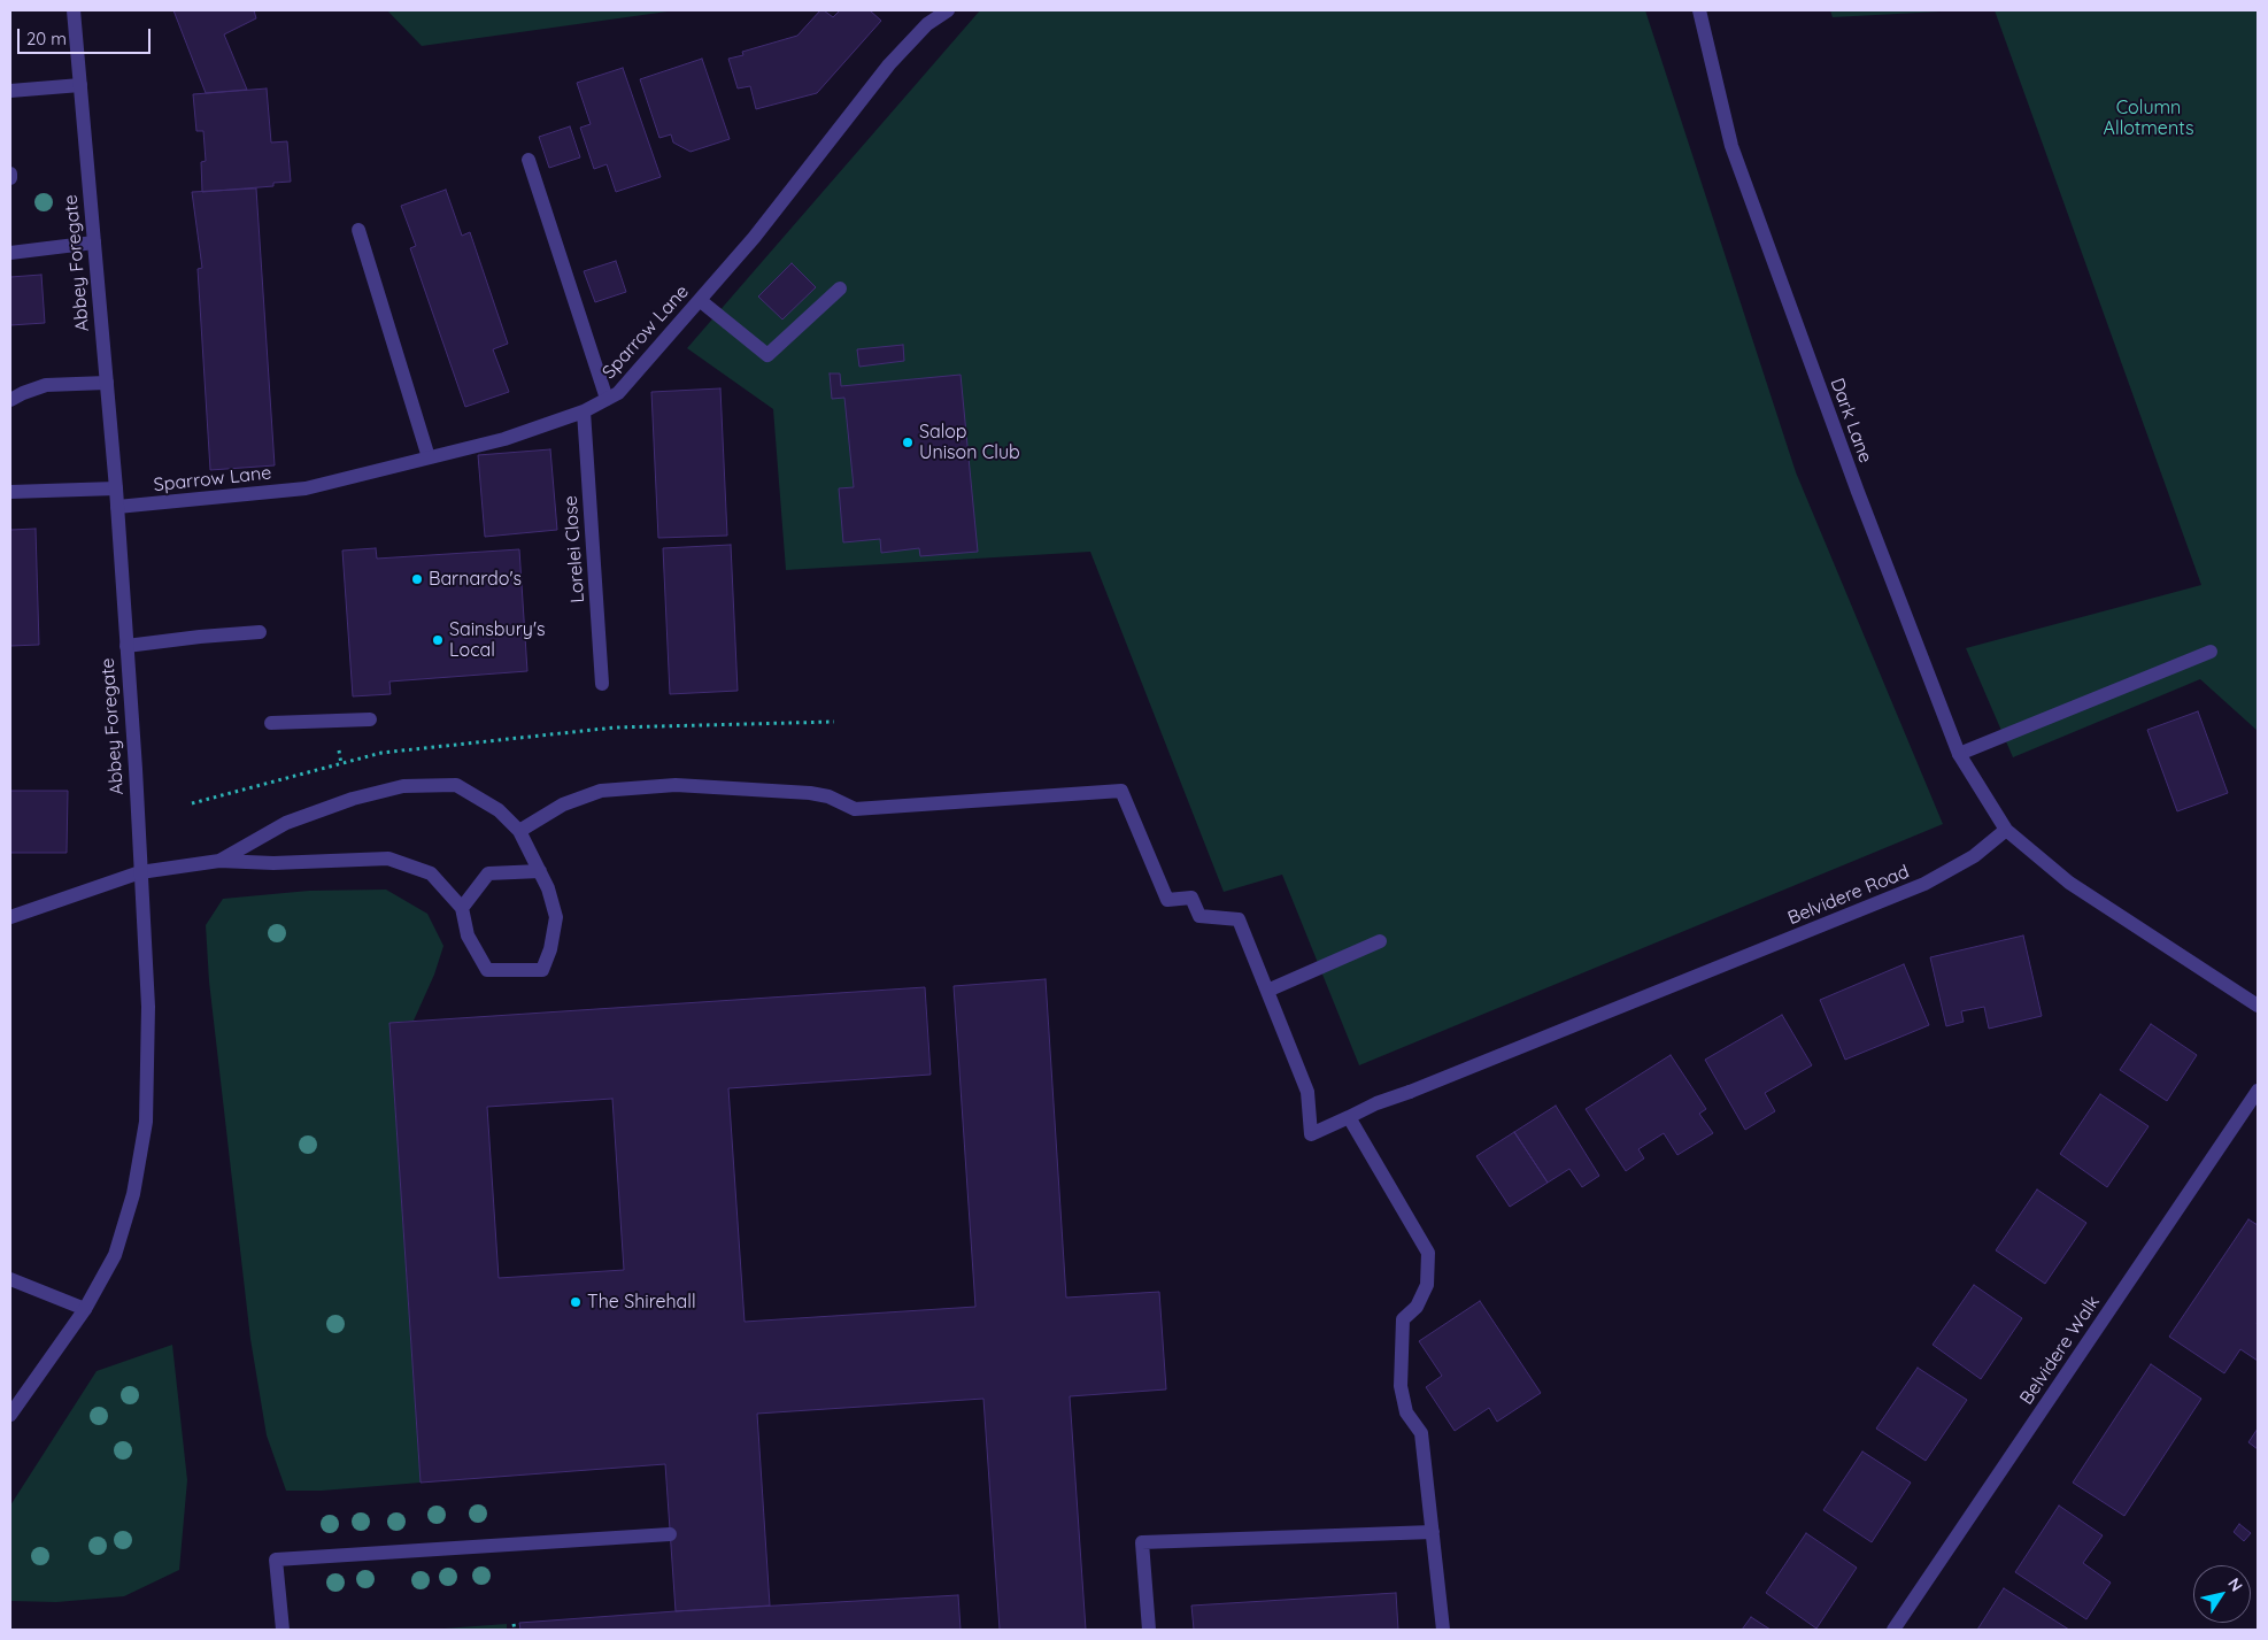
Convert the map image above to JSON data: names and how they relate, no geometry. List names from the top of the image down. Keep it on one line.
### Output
{"streets":{"street":["Abbey Foregate","Sparrow Lane","Dark Lane","Lorelei Close","Belvidere Road","Belvidere Walk"]},"crossings":[["Abbey Foregate","Sparrow Lane"],["Sparrow Lane","Lorelei Close"],["Dark Lane","Belvidere Road"]],"parks":["Column Allotments"],"places":["Salop Unison Club","Barnardo's","Sainsbury's Local","The Shirehall"],"scale_bar":"20 m","north":"top right"}
